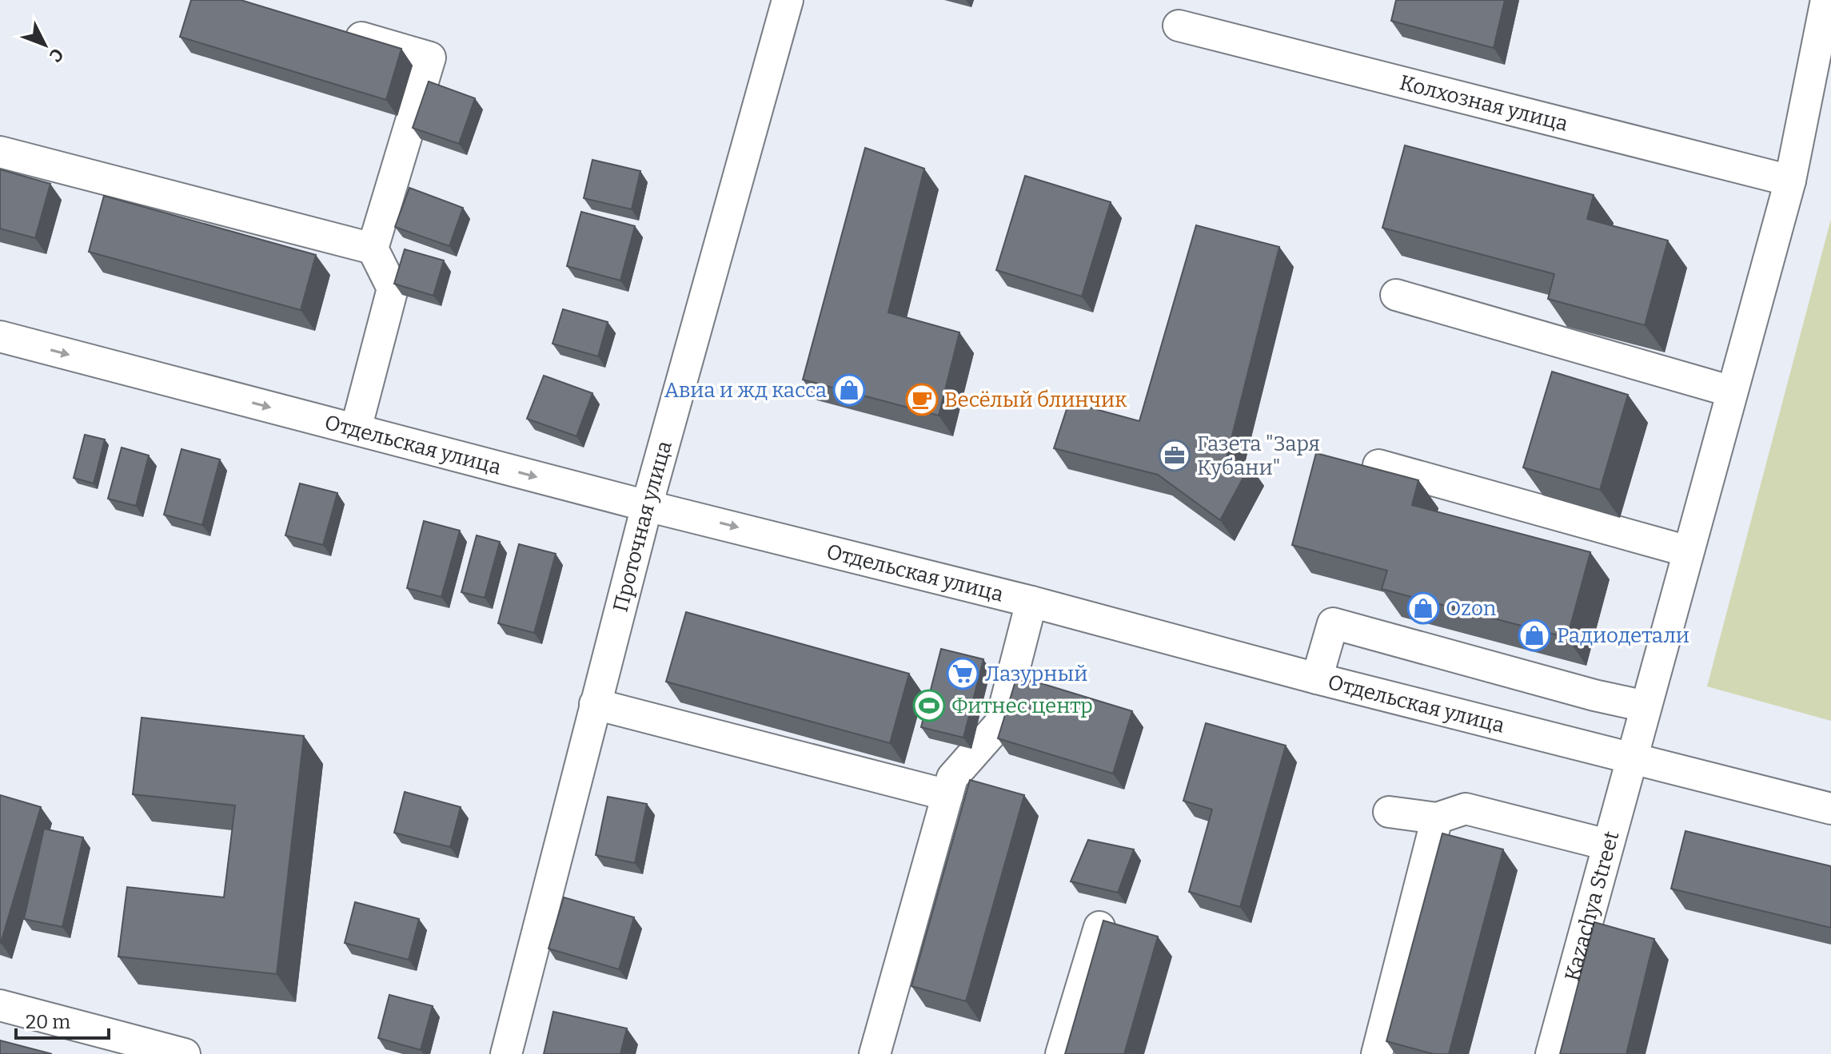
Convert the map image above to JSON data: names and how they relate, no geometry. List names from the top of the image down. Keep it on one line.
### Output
{"streets":{"street":["Колхозная улица","Отдельская улица","Проточная улица","Kazachya Street"]},"crossings":[["Колхозная улица","Kazachya Street"],["Отдельская улица","Проточная улица"],["Отдельская улица","Kazachya Street"]],"places":{"shop":["Авиа и жд касса","Ozon","Радиодетали"],"cafe":["Весёлый блинчик"],"office":["Газета \"Заря Кубани\""],"supermarket":["Лазурный"],"sports":["Фитнес центр"]},"scale_bar":"20 m","north":"bottom right"}
